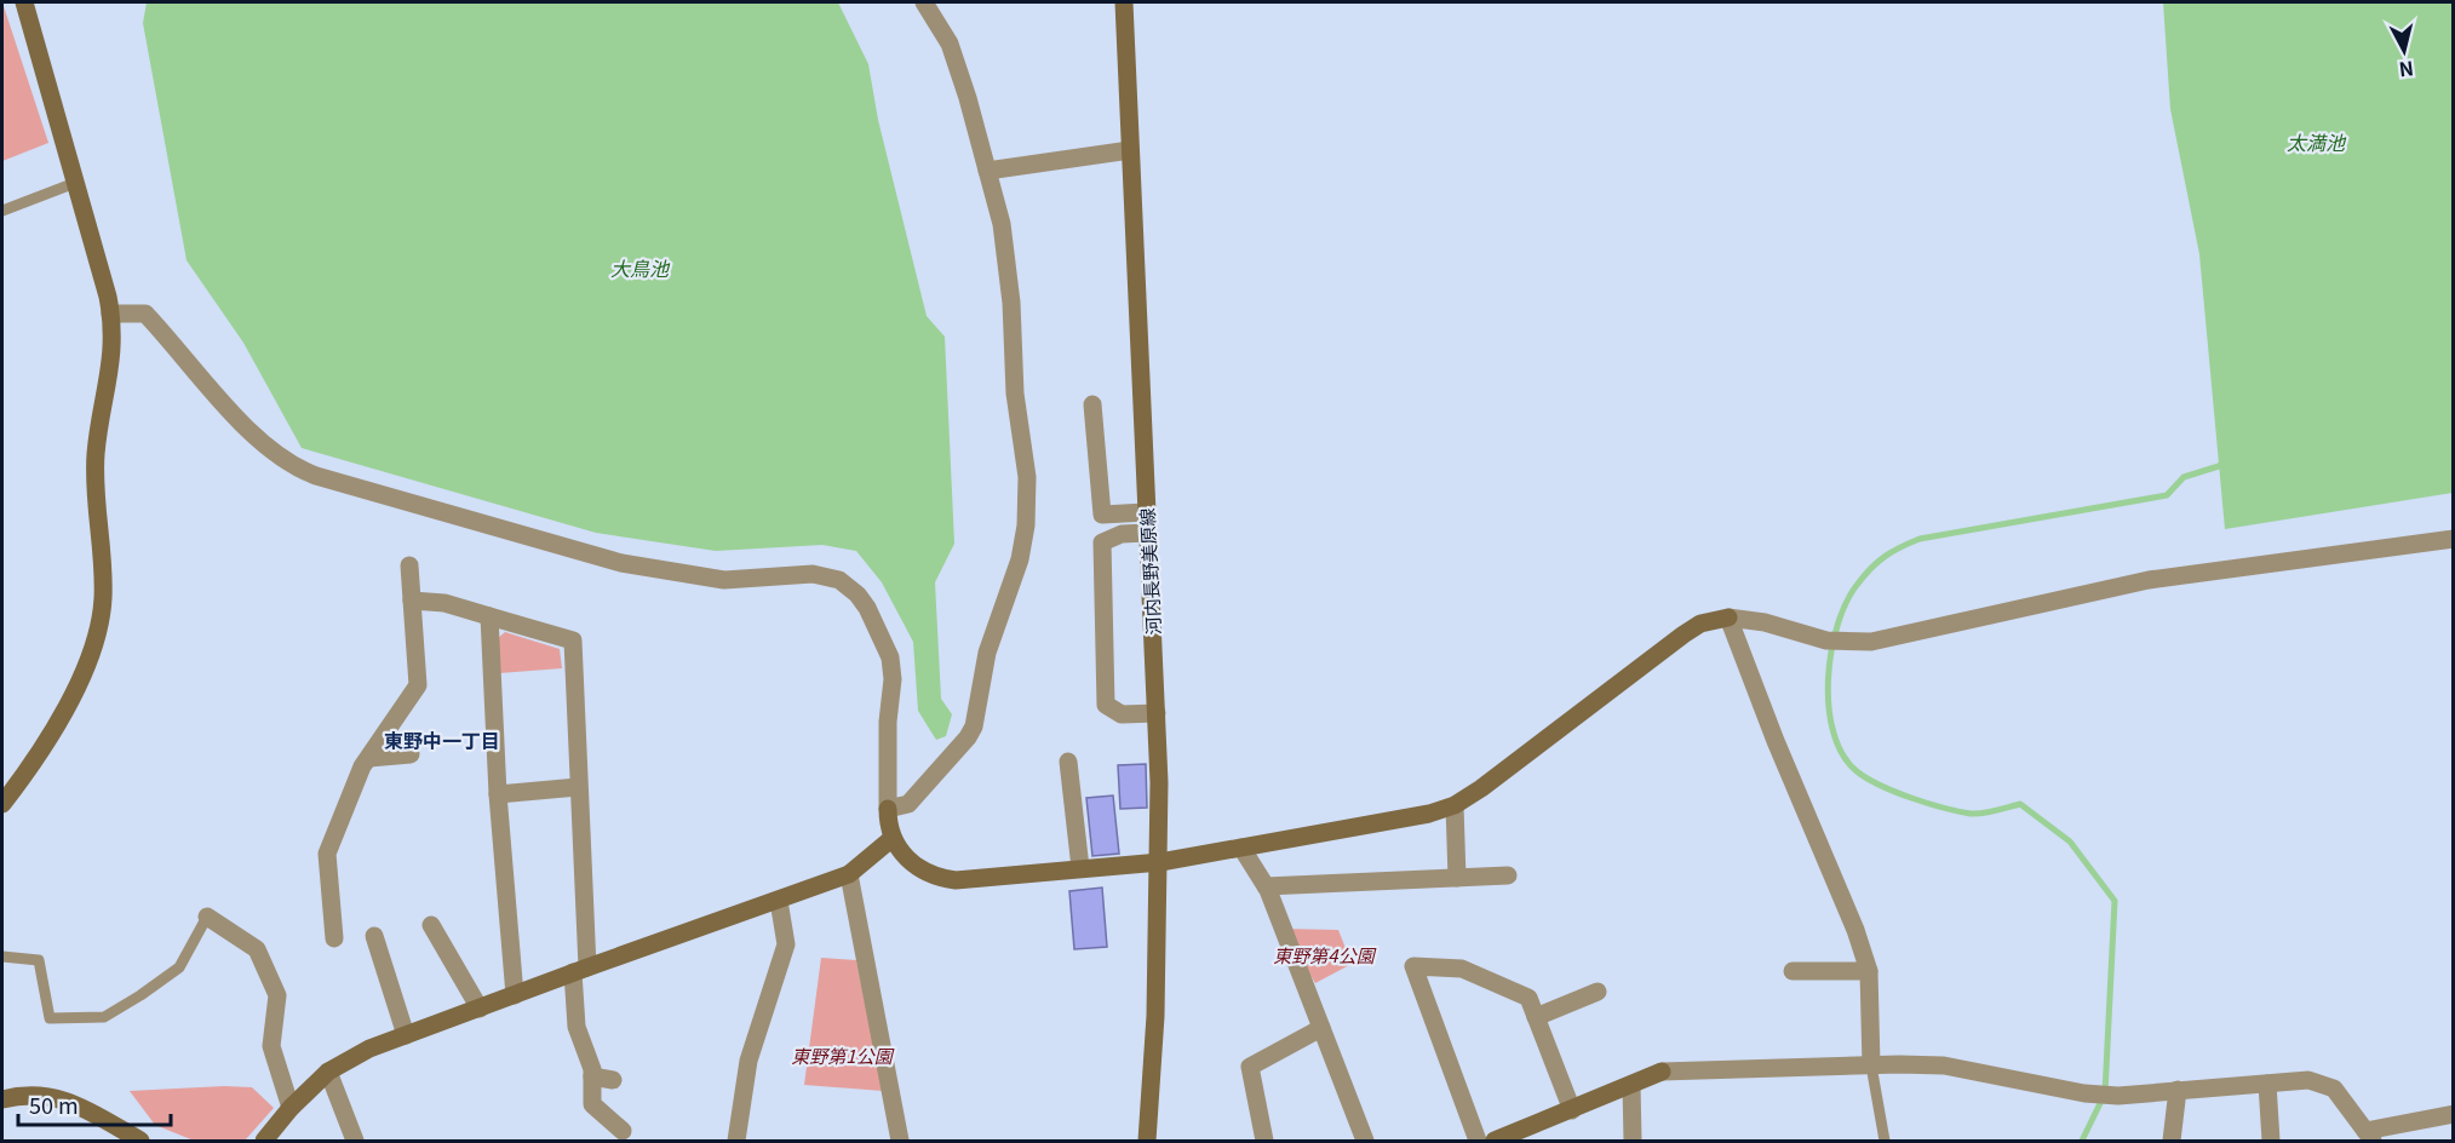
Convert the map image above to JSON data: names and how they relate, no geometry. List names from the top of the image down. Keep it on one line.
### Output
{"streets":{"street":["河内長野美原線"]},"districts":["東野中一丁目"],"water":["太満池","大鳥池"],"parks":["東野第4公園","東野第1公園"],"scale_bar":"50 m","north":"bottom"}
